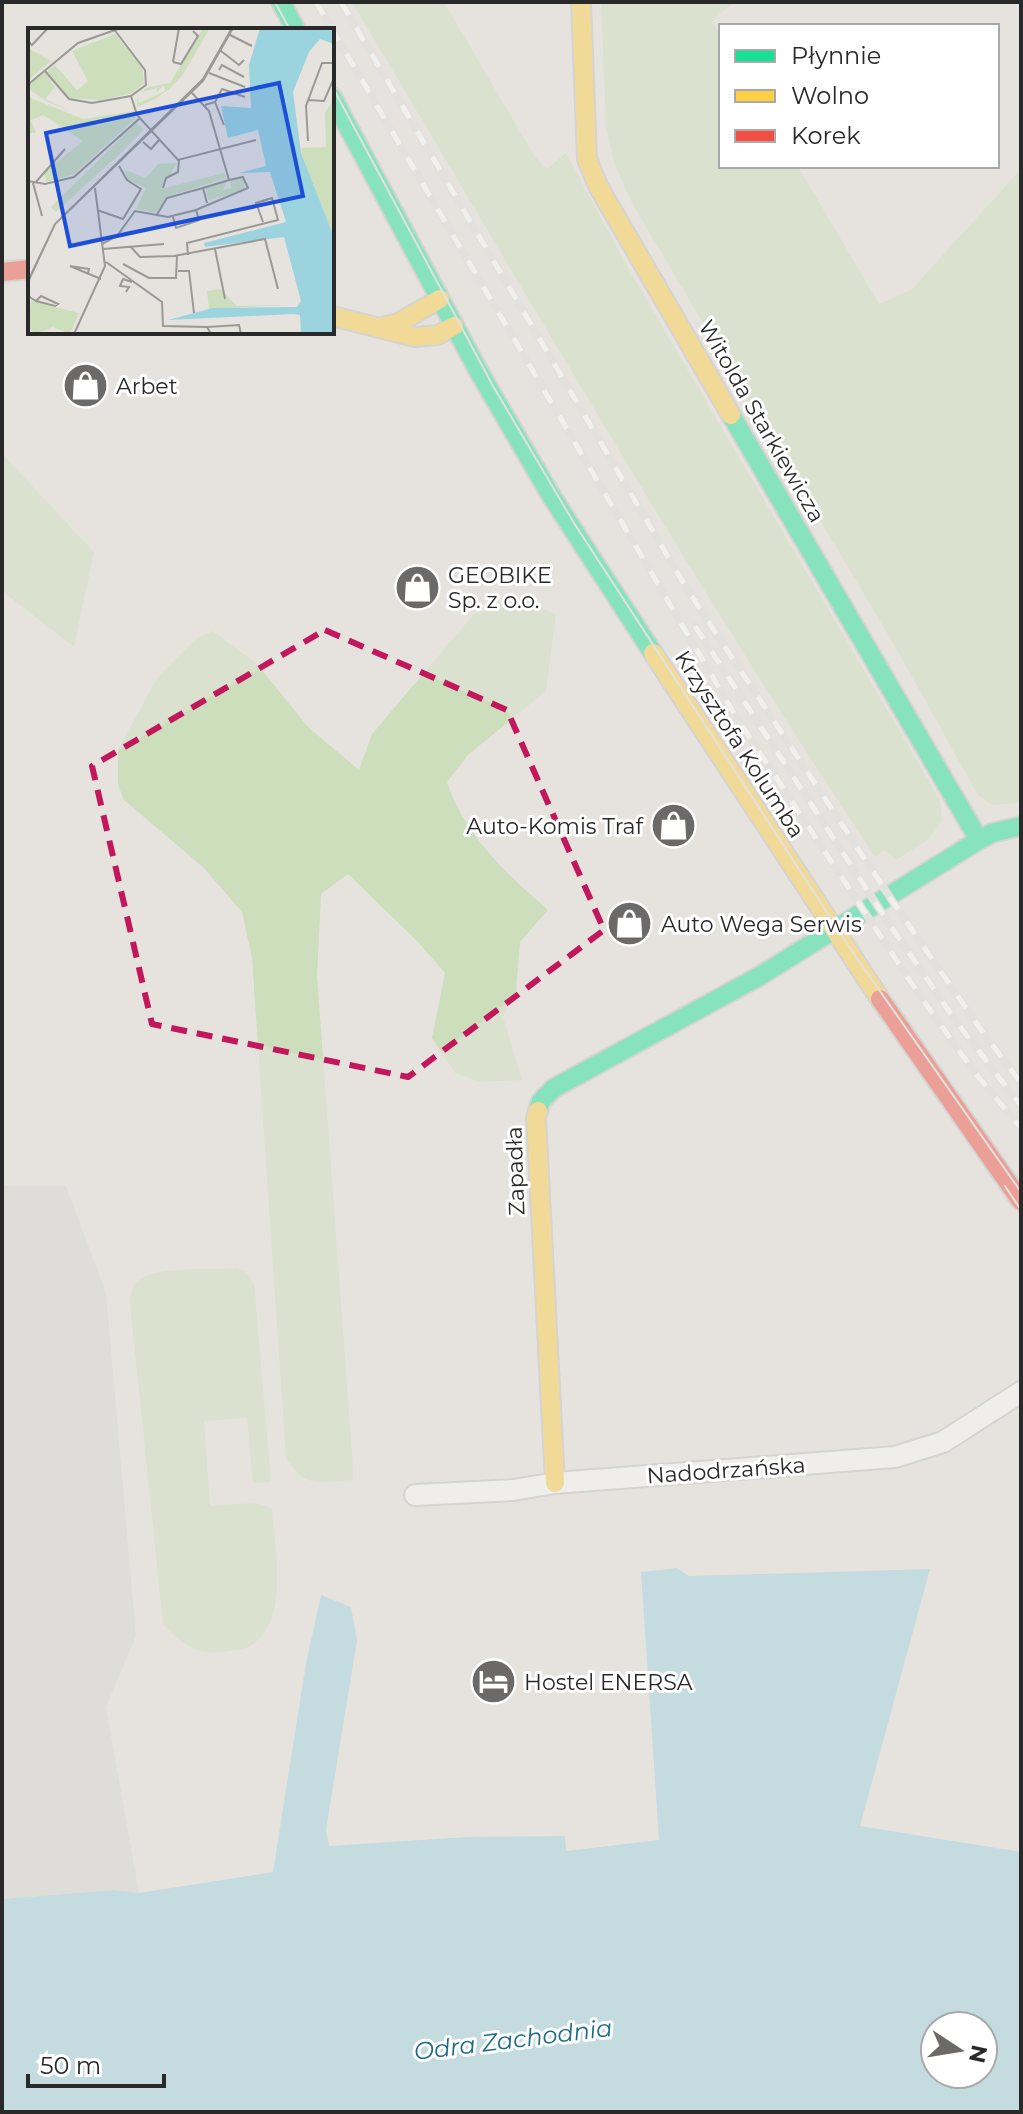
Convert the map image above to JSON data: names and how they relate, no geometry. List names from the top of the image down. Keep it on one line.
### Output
{"streets":{"street":["Witolda Starkiewicza","Krzysztofa Kolumba","Zapadła","Nadodrzańska"]},"crossings":[["Krzysztofa Kolumba","Zapadła"],["Zapadła","Nadodrzańska"]],"water":["Odra Zachodnia"],"places":{"shop":["Arbet","GEOBIKE Sp. z o.o.","Auto-Komis Traf","Auto Wega Serwis"],"hotel":["Hostel ENERSA"]},"legend":["Płynnie","Wolno","Korek"],"scale_bar":"50 m","north":"right"}
